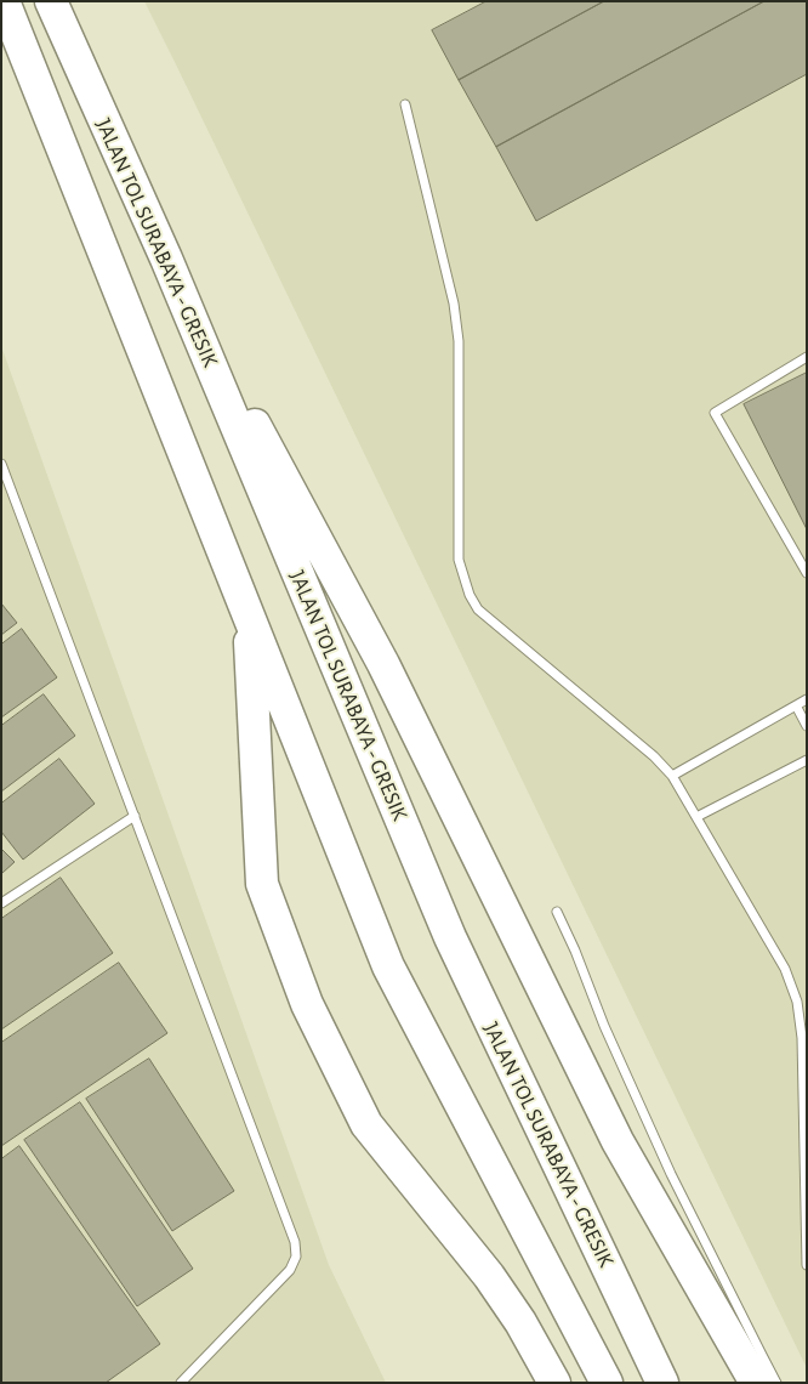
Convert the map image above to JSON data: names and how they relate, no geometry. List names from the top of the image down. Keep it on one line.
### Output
{"streets":{"highway":["JALAN TOL SURABAYA - GRESIK"]}}
